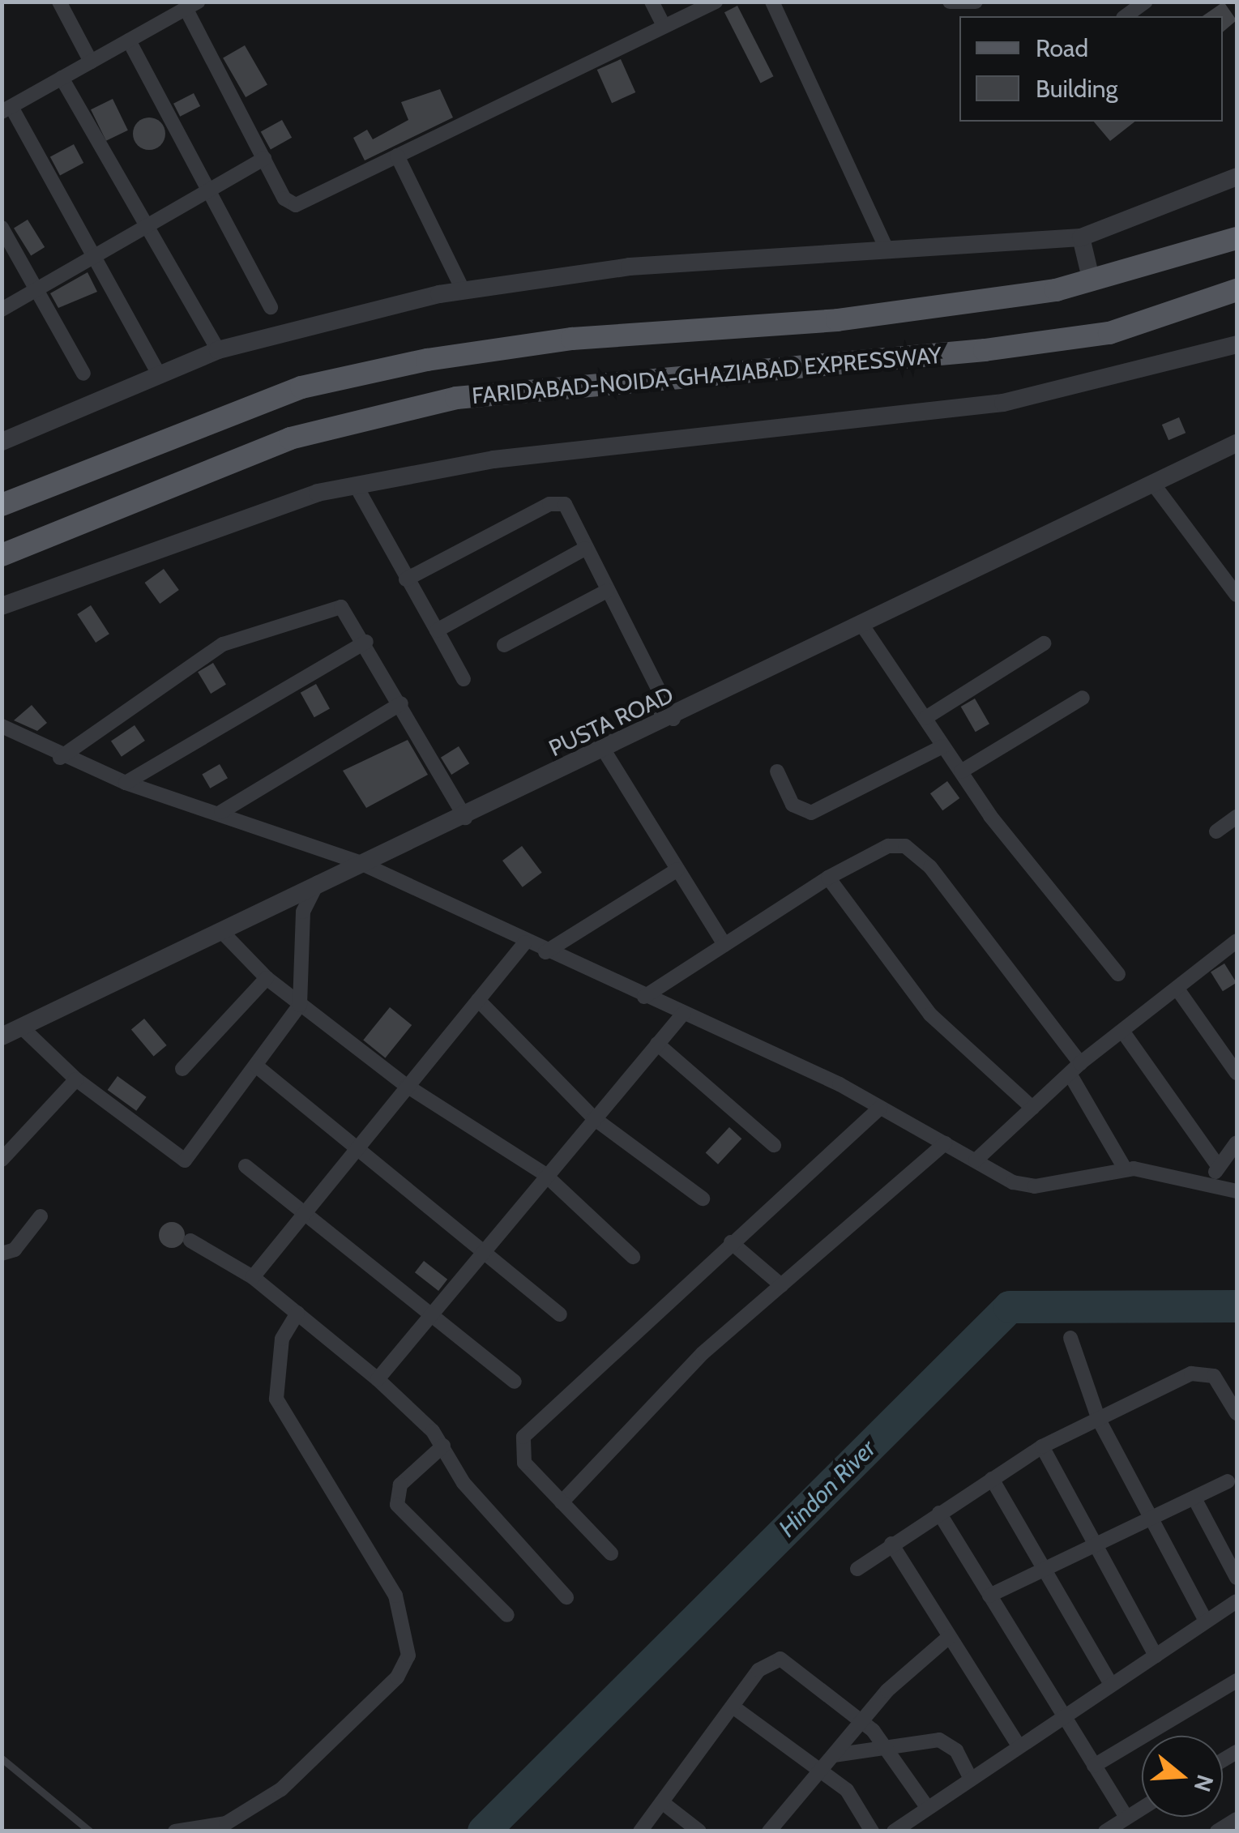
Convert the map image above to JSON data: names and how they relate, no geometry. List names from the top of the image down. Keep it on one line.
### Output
{"streets":{"main road":["FARIDABAD-NOIDA-GHAZIABAD EXPRESSWAY"],"street":["PUSTA ROAD"]},"water":["Hindon River"],"legend":["Road","Building"],"north":"right"}
